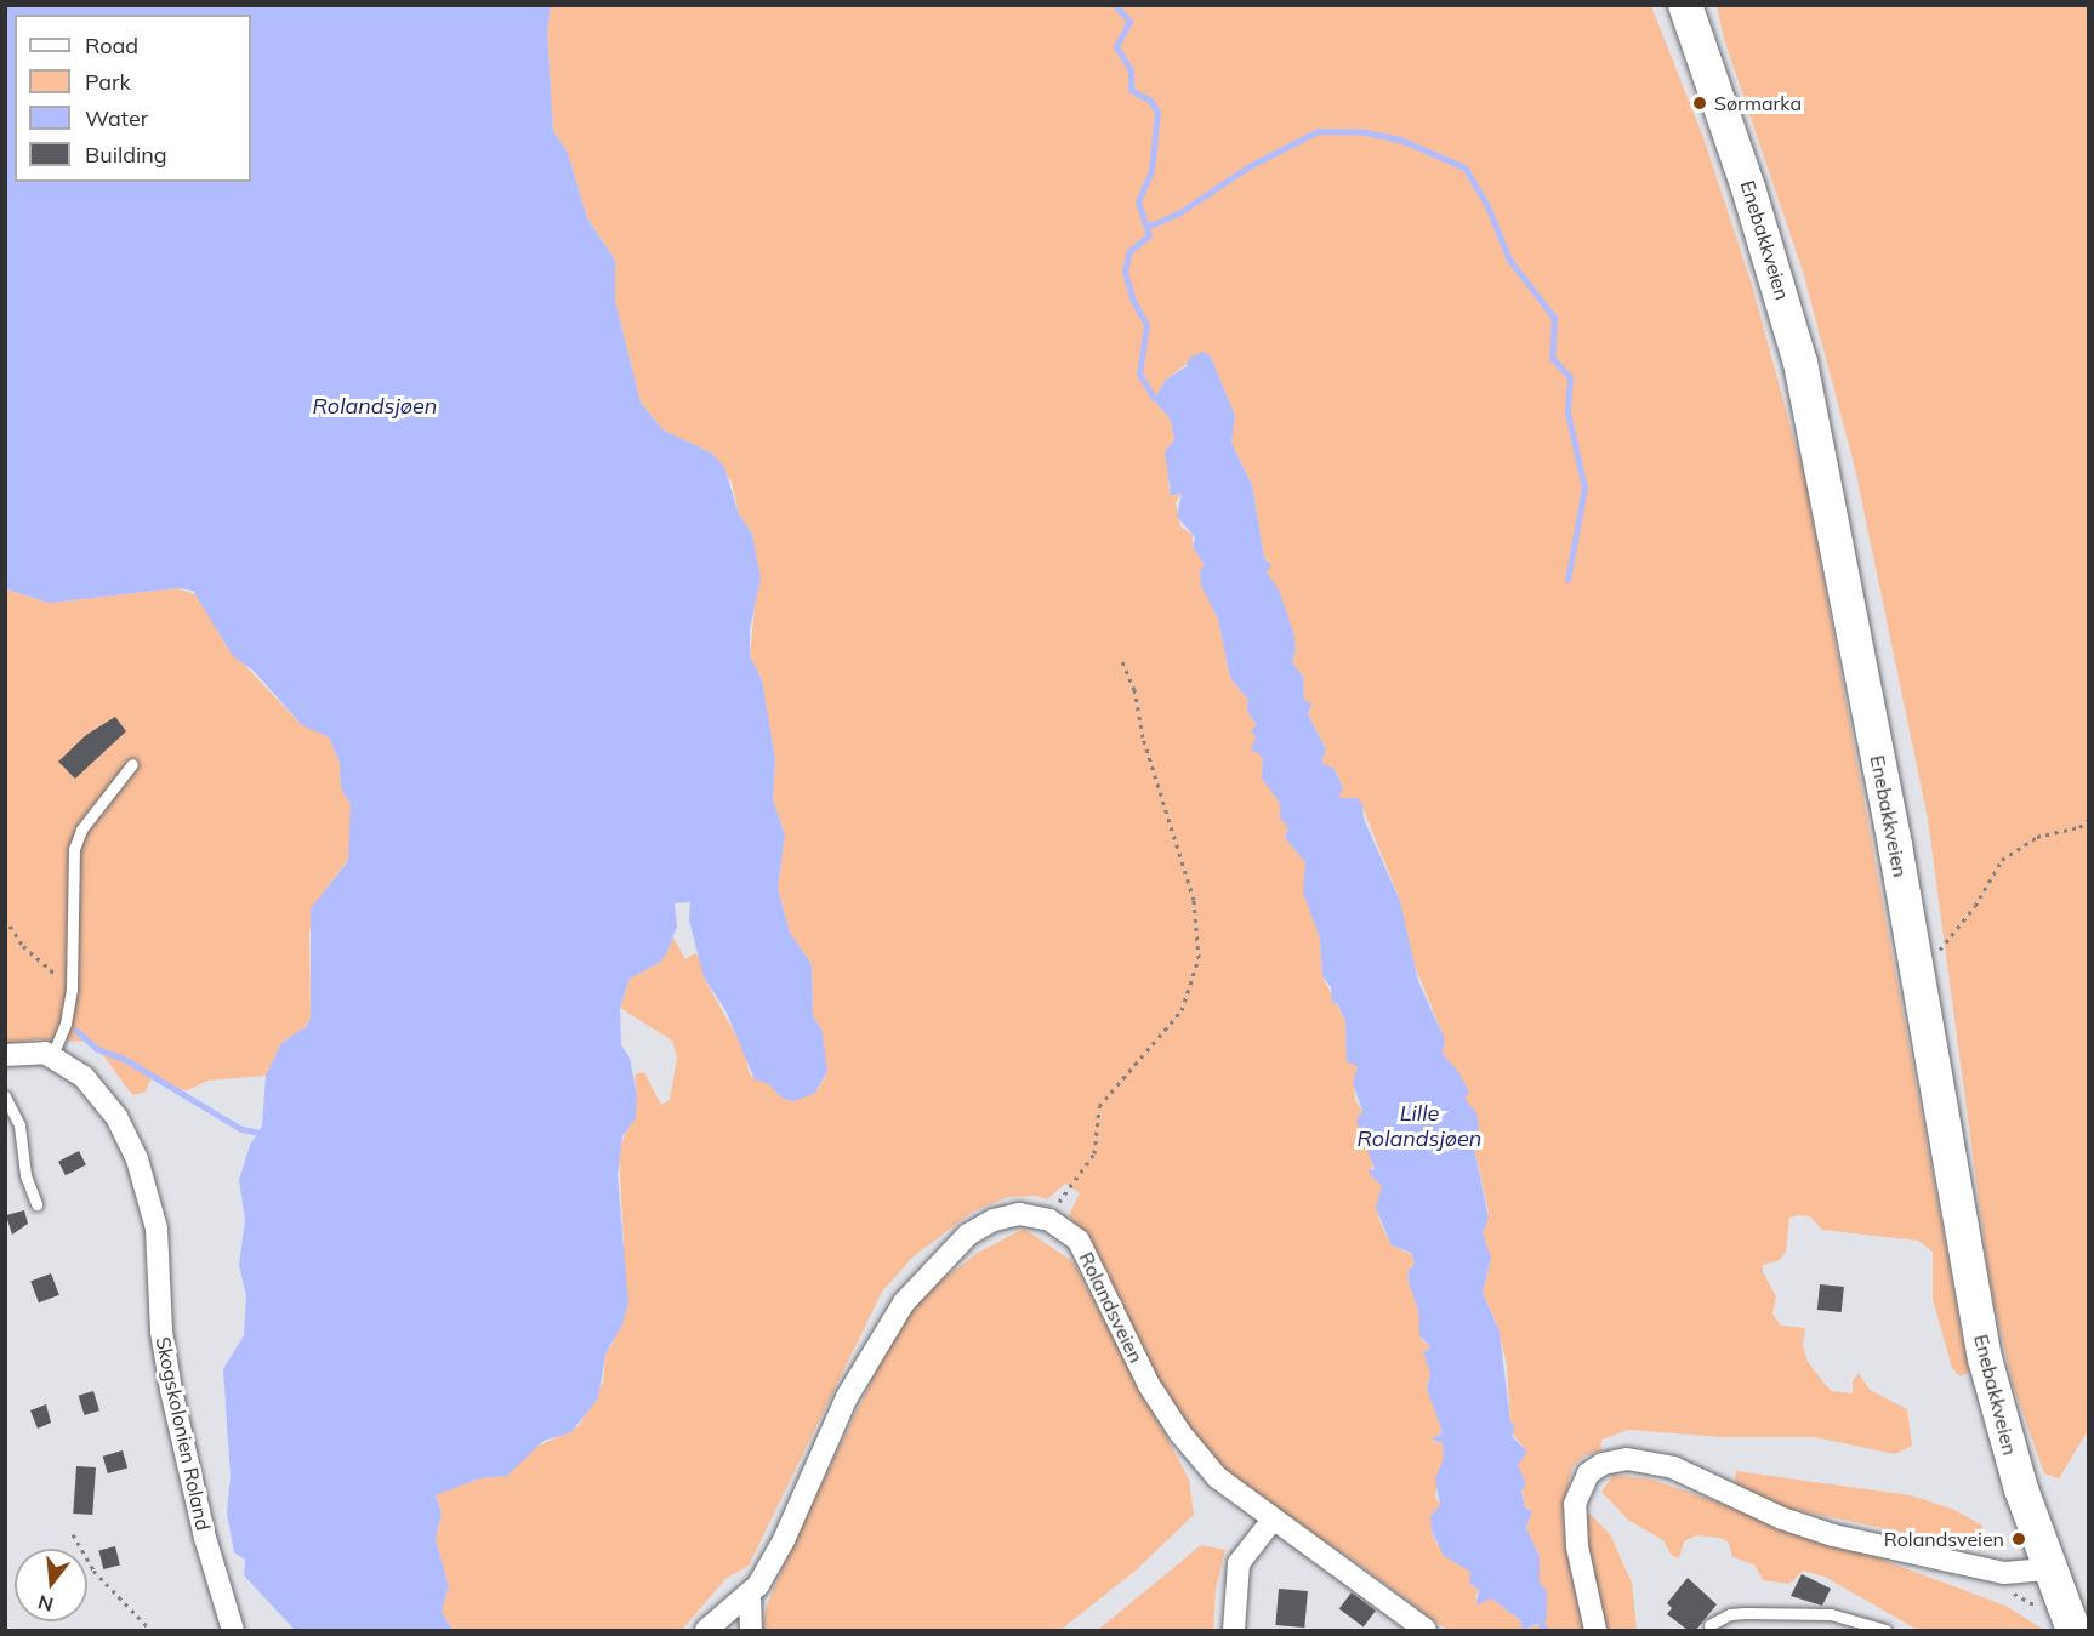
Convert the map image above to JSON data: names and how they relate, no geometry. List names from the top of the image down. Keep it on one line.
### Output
{"streets":{"main road":["Enebakkveien"],"street":["Rolandsveien","Skogskolonien Roland"]},"water":["Rolandsjøen","Lille Rolandsjøen"],"places":["Sørmarka","Rolandsveien"],"legend":["Road","Park","Water","Building"],"north":"bottom"}
